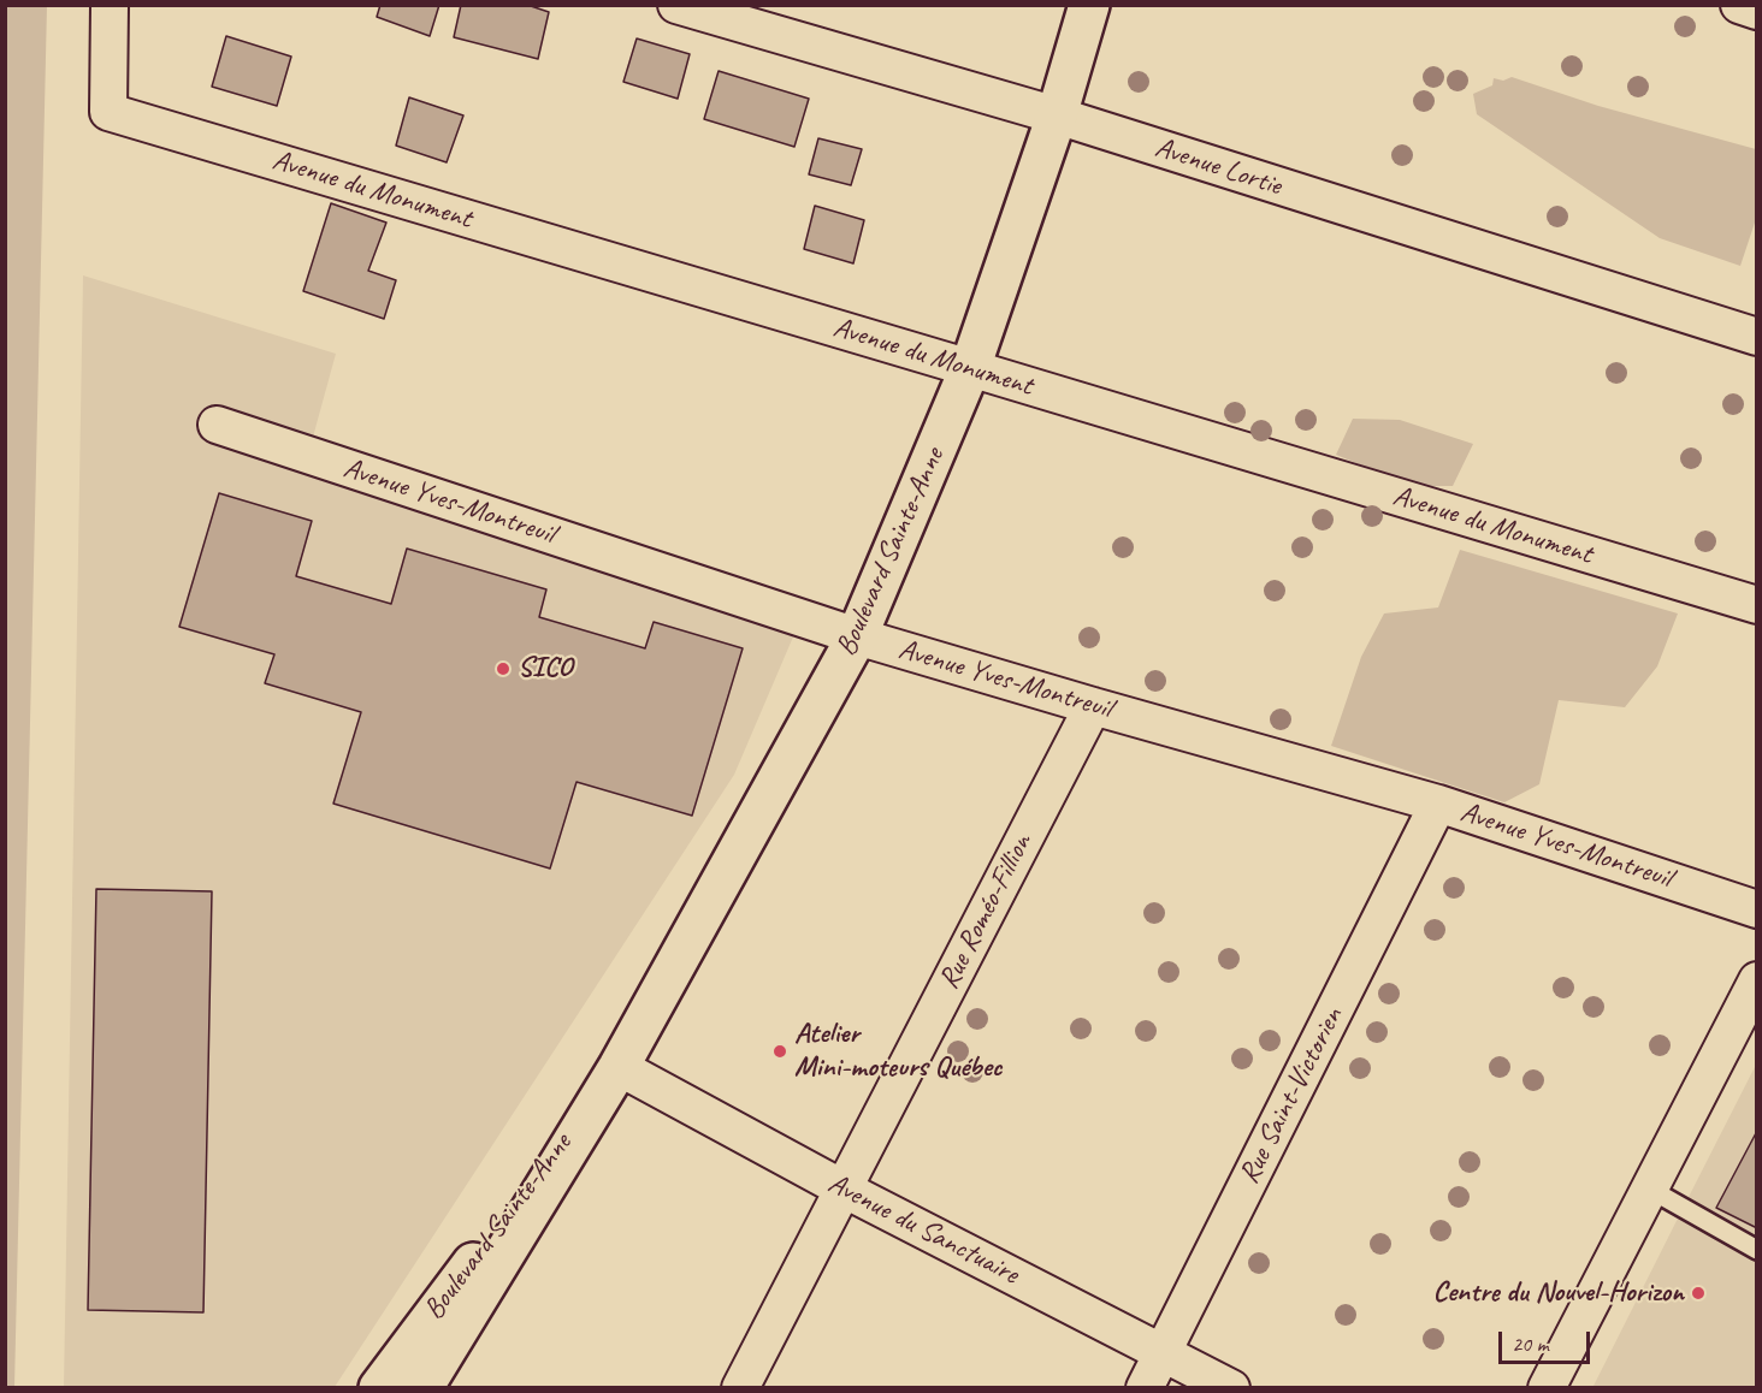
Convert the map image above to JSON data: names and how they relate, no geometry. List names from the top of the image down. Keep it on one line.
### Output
{"streets":{"main road":["Boulevard Sainte-Anne"],"street":["Avenue Lortie","Avenue du Monument","Avenue Yves-Montreuil","Rue Roméo-Fillion","Rue Saint-Victorien","Avenue du Sanctuaire"]},"crossings":[["Avenue Lortie","Boulevard Sainte-Anne"],["Avenue du Monument","Boulevard Sainte-Anne"],["Avenue Yves-Montreuil","Boulevard Sainte-Anne"],["Avenue Yves-Montreuil","Rue Roméo-Fillion"],["Avenue Yves-Montreuil","Rue Saint-Victorien"],["Boulevard Sainte-Anne","Avenue du Sanctuaire"],["Rue Roméo-Fillion","Avenue du Sanctuaire"],["Rue Saint-Victorien","Avenue du Sanctuaire"]],"places":["SICO","Atelier Mini-moteurs Québec","Centre du Nouvel-Horizon"],"scale_bar":"20 m"}
